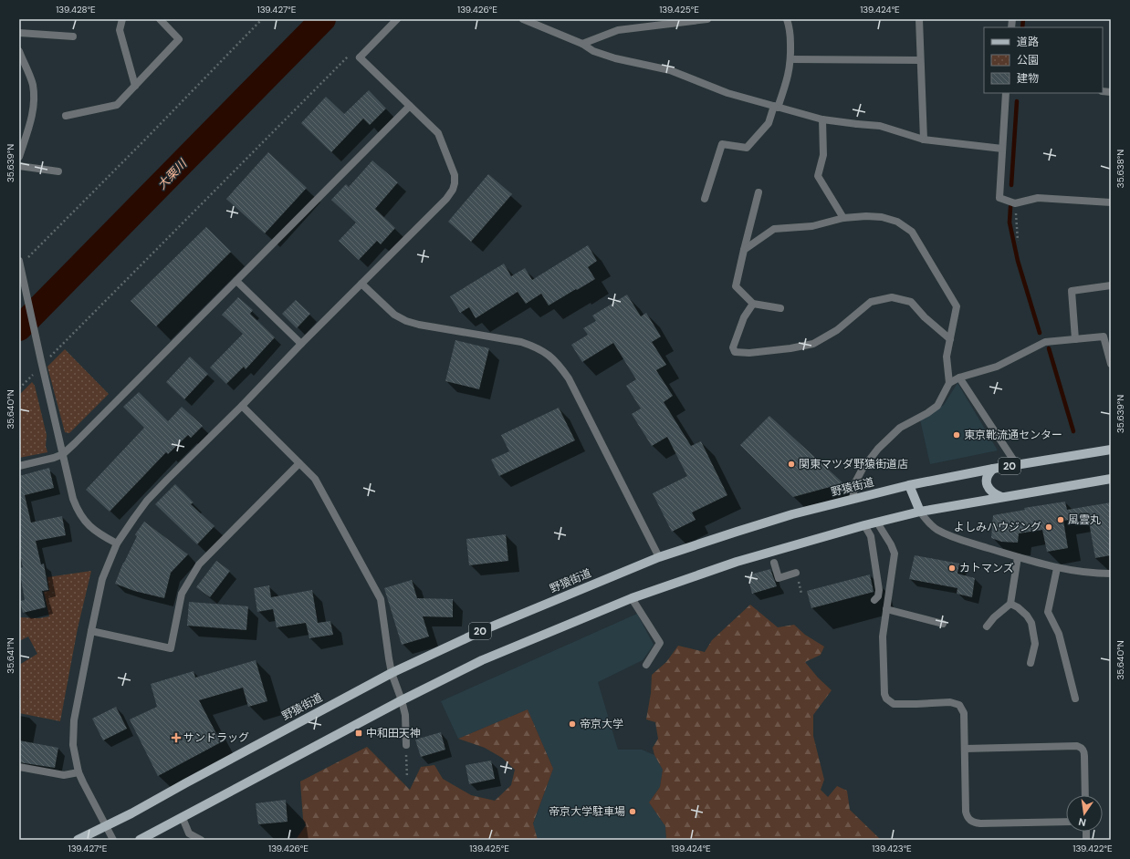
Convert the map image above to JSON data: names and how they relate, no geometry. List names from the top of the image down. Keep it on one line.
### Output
{"streets":{"main road":["20","野猿街道"]},"water":["大栗川"],"places":{"other":["東京靴流通センター","関東マツダ野猿街道店","風雲丸","よしみハウジング","カトマンズ","帝京大学","帝京大学駐車場"],"transit":["中和田天神"],"health":["サンドラッグ"]},"legend":["道路","公園","建物"],"north":"bottom","coordinates":["139.428°E","139.427°E","139.426°E","139.425°E","139.424°E","35.639°N","35.638°N","35.640°N","35.641°N","139.423°E","139.422°E"]}
